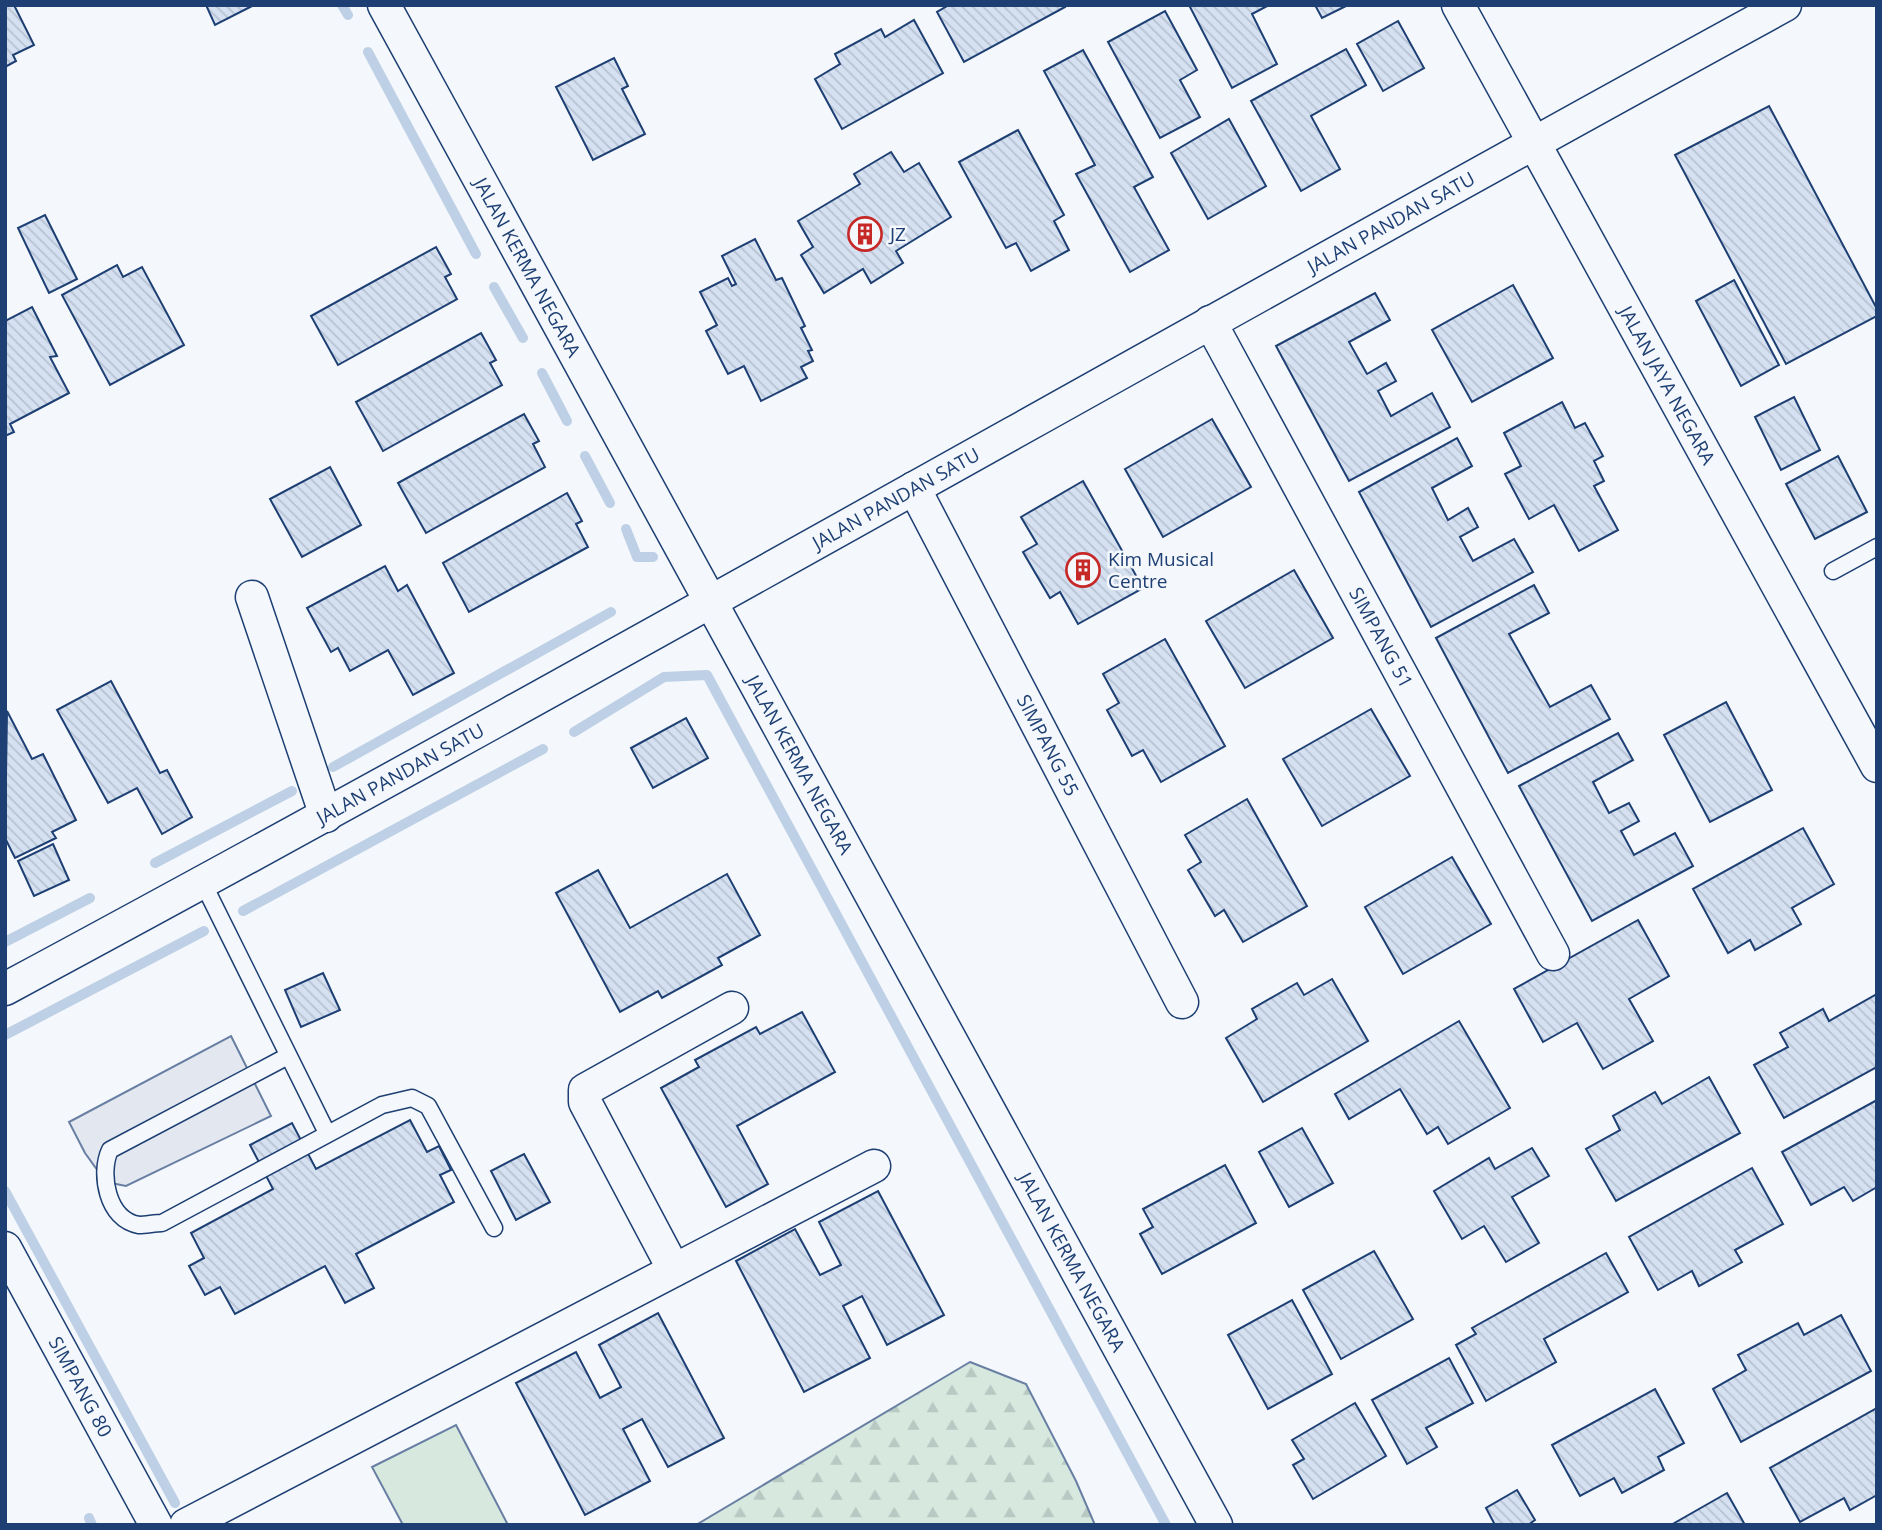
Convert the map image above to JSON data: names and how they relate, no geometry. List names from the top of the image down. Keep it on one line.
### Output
{"streets":{"street":["JALAN PANDAN SATU","JALAN KERMA NEGARA","JALAN JAYA NEGARA","SIMPANG 51","SIMPANG 55","SIMPANG 80"]},"crossings":[["JALAN PANDAN SATU","JALAN KERMA NEGARA"],["JALAN PANDAN SATU","JALAN JAYA NEGARA"],["JALAN PANDAN SATU","SIMPANG 51"],["JALAN PANDAN SATU","SIMPANG 55"]],"places":{"building":["JZ","Kim Musical Centre"]}}
